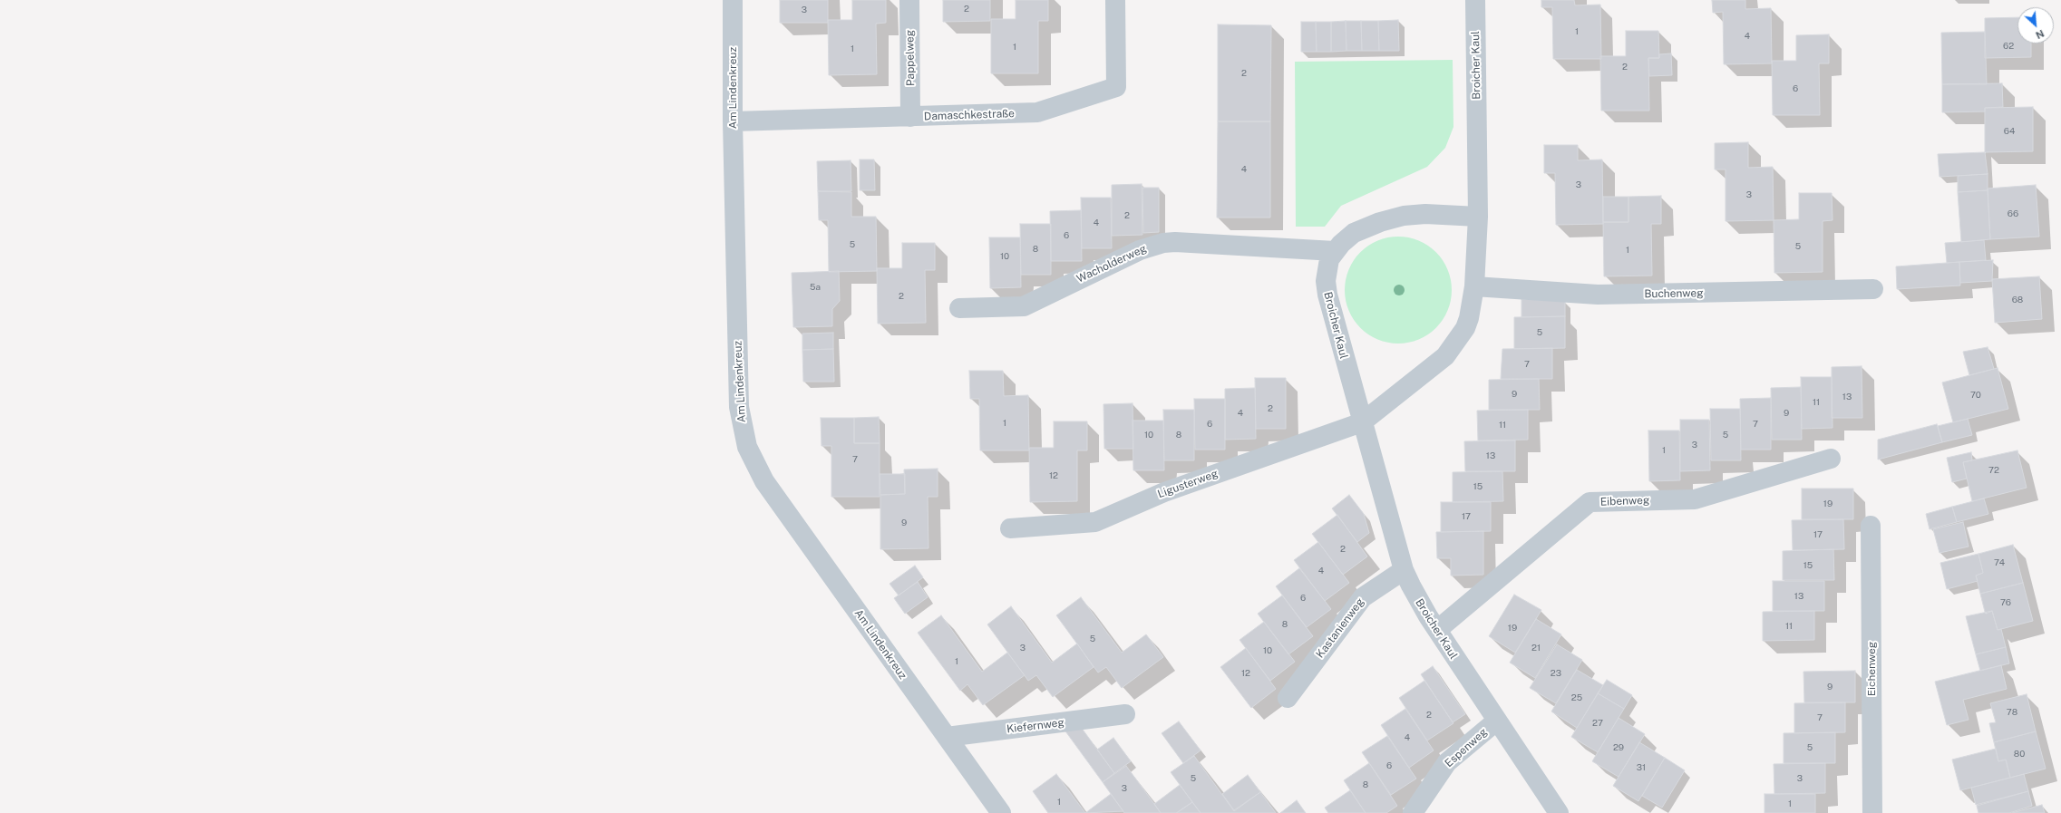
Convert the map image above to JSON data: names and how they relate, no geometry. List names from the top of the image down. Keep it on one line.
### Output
{"streets":{"street":["Pappelweg","Broicher Kaul","Am Lindenkreuz","Damaschkestraße","Wacholderweg","Buchenweg","Ligusterweg","Eibenweg","Kastanienweg","Eichenweg","Kiefernweg","Espenweg"]},"crossings":[["Pappelweg","Damaschkestraße"],["Broicher Kaul","Wacholderweg"],["Broicher Kaul","Buchenweg"],["Broicher Kaul","Ligusterweg"],["Broicher Kaul","Eibenweg"],["Broicher Kaul","Kastanienweg"],["Broicher Kaul","Espenweg"],["Am Lindenkreuz","Damaschkestraße"],["Am Lindenkreuz","Kiefernweg"]],"house_numbers":["2","3","1","4","62","1","1","2","2","6","64","4","3","3","66","2","4","6","5","5","8","1","10","5a","2","68","5","7","9","70","13","11","2","4","9","1","6","7","11","10","8","5","3","1","13","7","72","12","15","19","17","9","17","2","74","15","4","13","6","76","8","11","19","5","3","21","10","1","12","23","9","25","78","2","7","27","4","29","5","80","6","31","5","3","8","3","1","1"],"north":"bottom right"}
